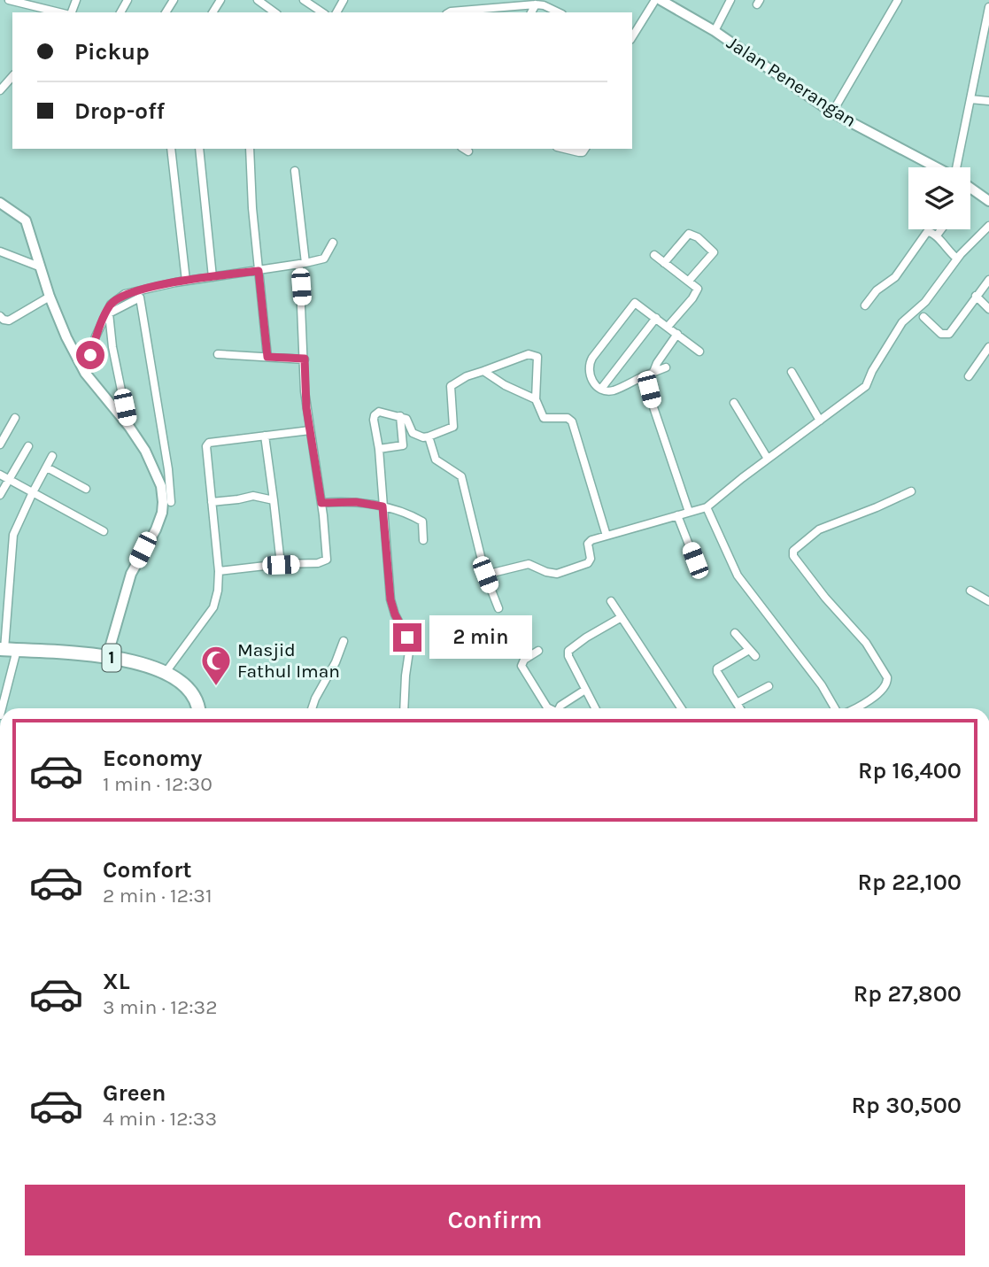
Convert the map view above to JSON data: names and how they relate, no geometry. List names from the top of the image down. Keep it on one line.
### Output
{"streets":{"highway":["1"],"street":["Jalan Penerangan"]},"places":{"mosque":["Masjid Fathul Iman"]},"page":{"banner":["Pickup","Drop-off"],"bubble":"2 min","list":[{"name":"Economy","note":"1 min · 12:30","value":"Rp 16,400"},{"name":"Comfort","note":"2 min · 12:31","value":"Rp 22,100"},{"name":"XL","note":"3 min · 12:32","value":"Rp 27,800"},{"name":"Green","note":"4 min · 12:33","value":"Rp 30,500"}],"buttons":"Confirm"}}
